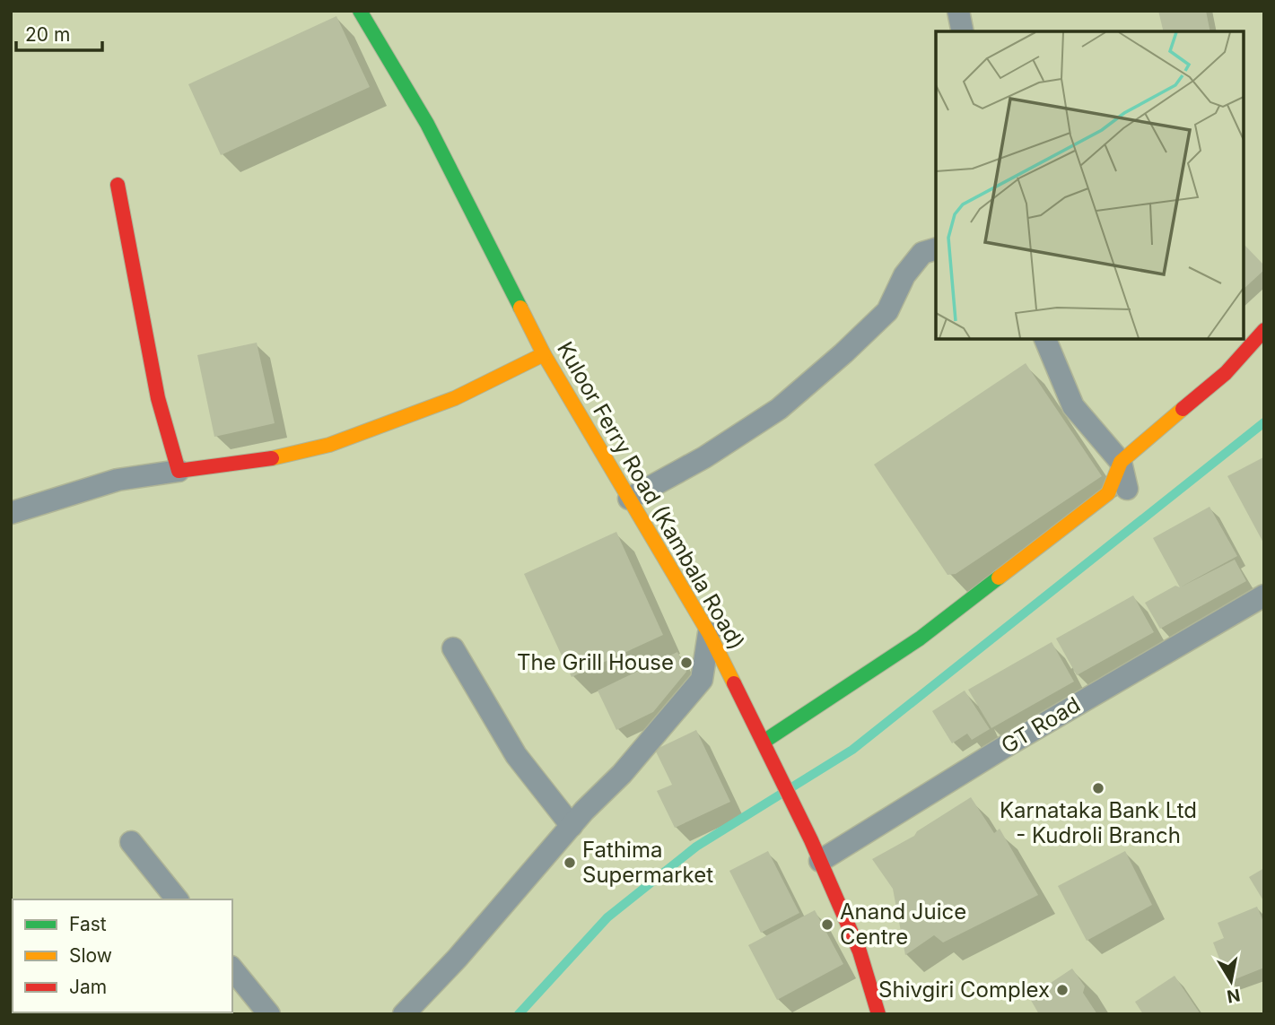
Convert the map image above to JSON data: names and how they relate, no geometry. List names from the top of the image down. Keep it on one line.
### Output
{"streets":{"street":["Kuloor Ferry Road (Kambala Road)","GT Road"]},"crossings":[["Kuloor Ferry Road (Kambala Road)","GT Road"]],"places":["The Grill House","Karnataka Bank Ltd - Kudroli Branch","Fathima Supermarket","Anand Juice Centre","Shivgiri Complex"],"legend":["Fast","Slow","Jam"],"scale_bar":"20 m","north":"bottom"}
